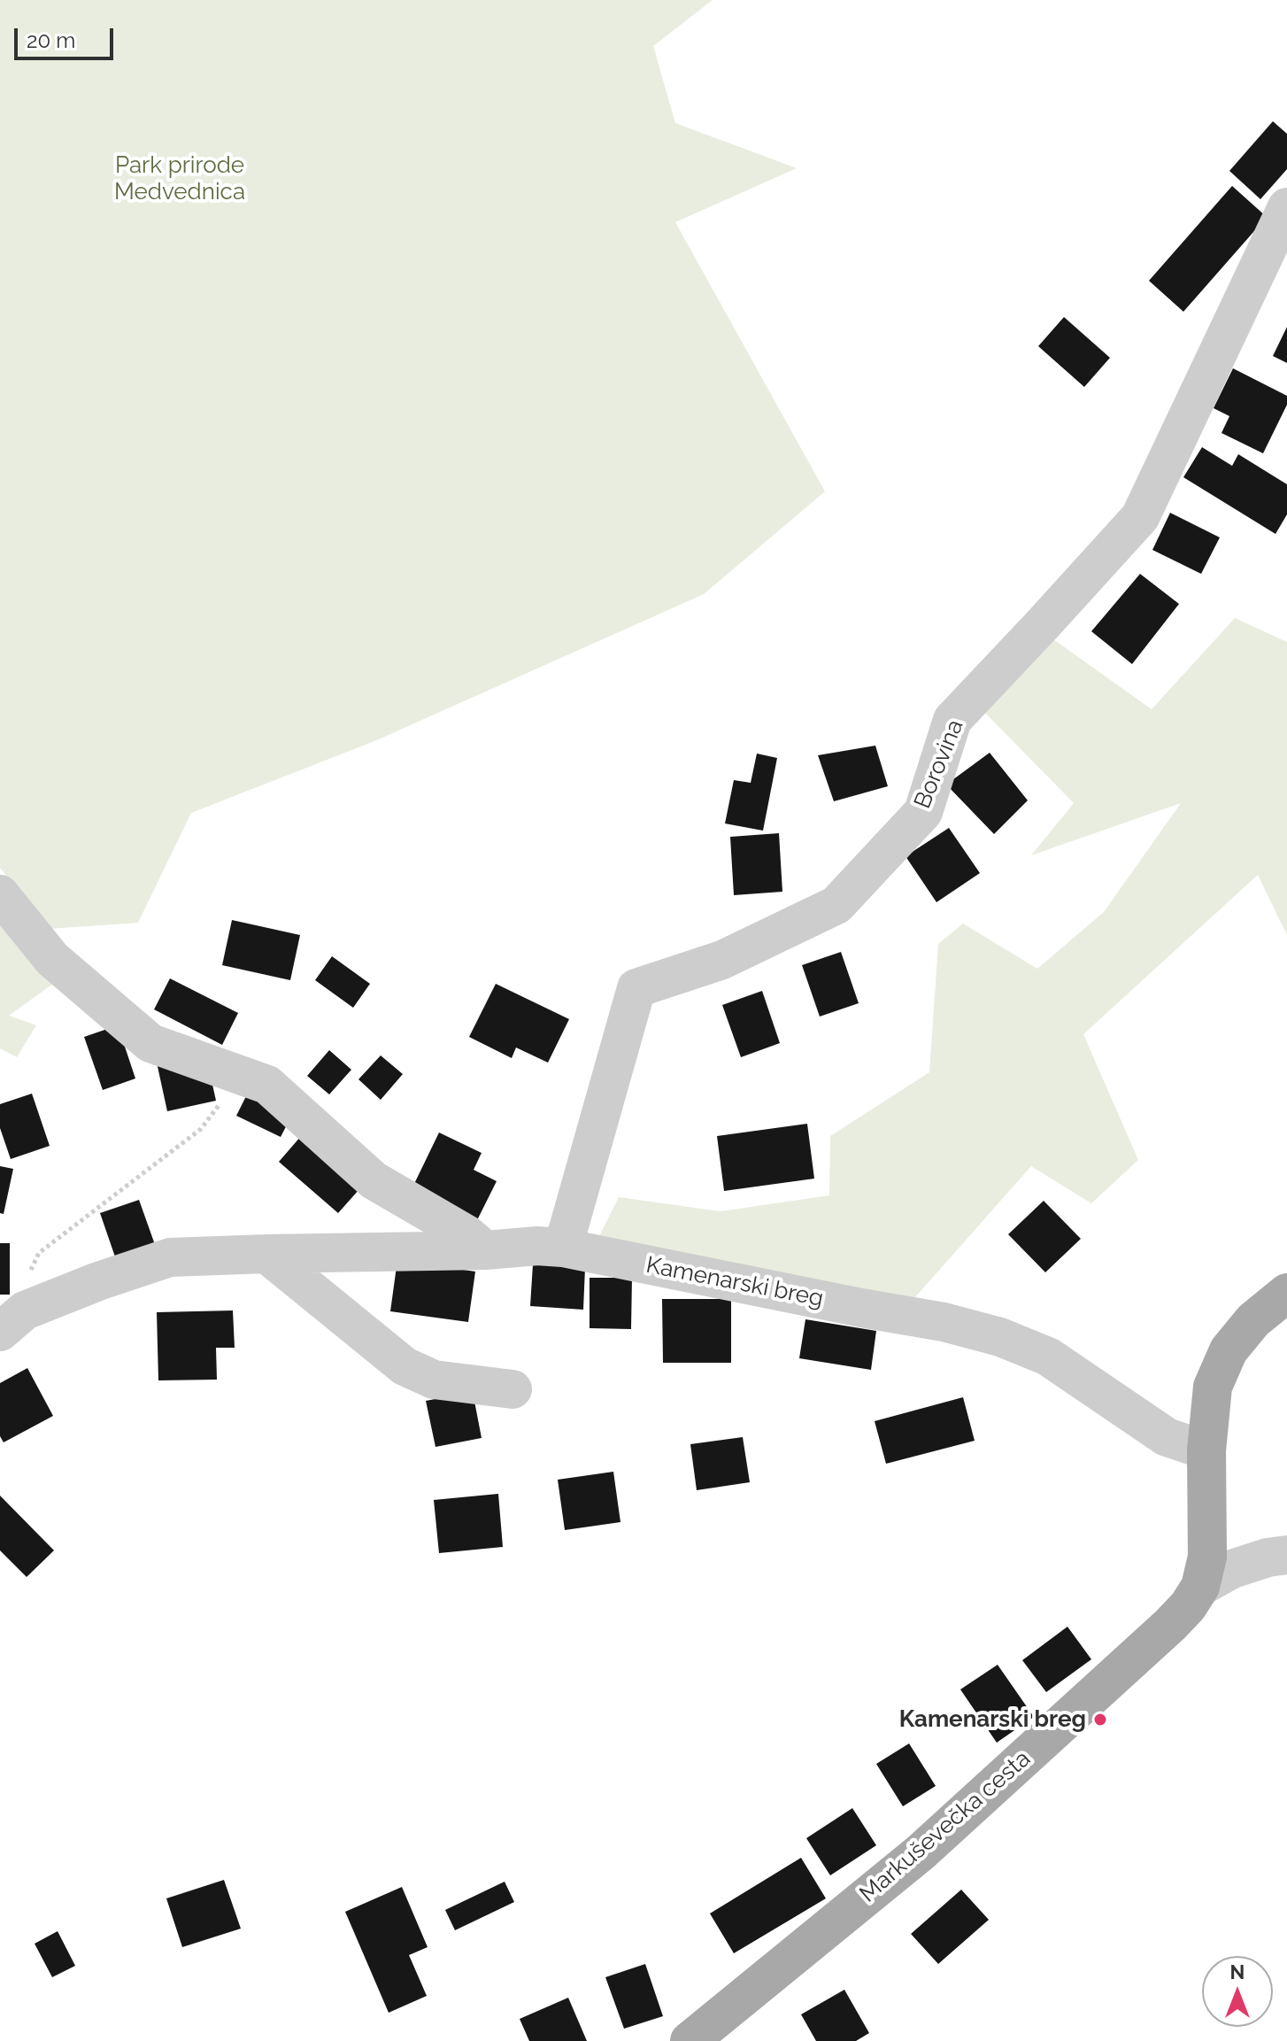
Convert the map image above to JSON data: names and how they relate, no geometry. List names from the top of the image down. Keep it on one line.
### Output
{"streets":{"main road":["Markuševečka cesta"],"street":["Borovina","Kamenarski breg"]},"crossings":[["Borovina","Kamenarski breg"],["Kamenarski breg","Markuševečka cesta"]],"parks":["Park prirode Medvednica"],"places":["Kamenarski breg"],"scale_bar":"20 m","north":"top"}
